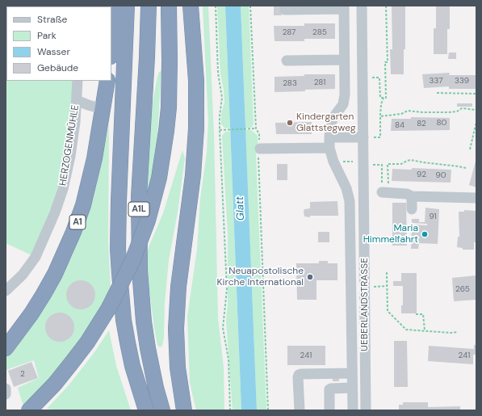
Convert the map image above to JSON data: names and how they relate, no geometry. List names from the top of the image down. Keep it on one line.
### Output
{"streets":{"highway":["A1L","A1"],"street":["HERZOGENMÜHLE","UEBERLANDSTRASSE"]},"water":["Glatt"],"places":["Kindergarten Glattstegweg","Maria Himmelfahrt","Neuapostolische Kirche International"],"house_numbers":["287","285","337","339","281","283","80","82","84","92","90","91","265","241","241","2"],"legend":["Straße","Park","Wasser","Gebäude"]}
